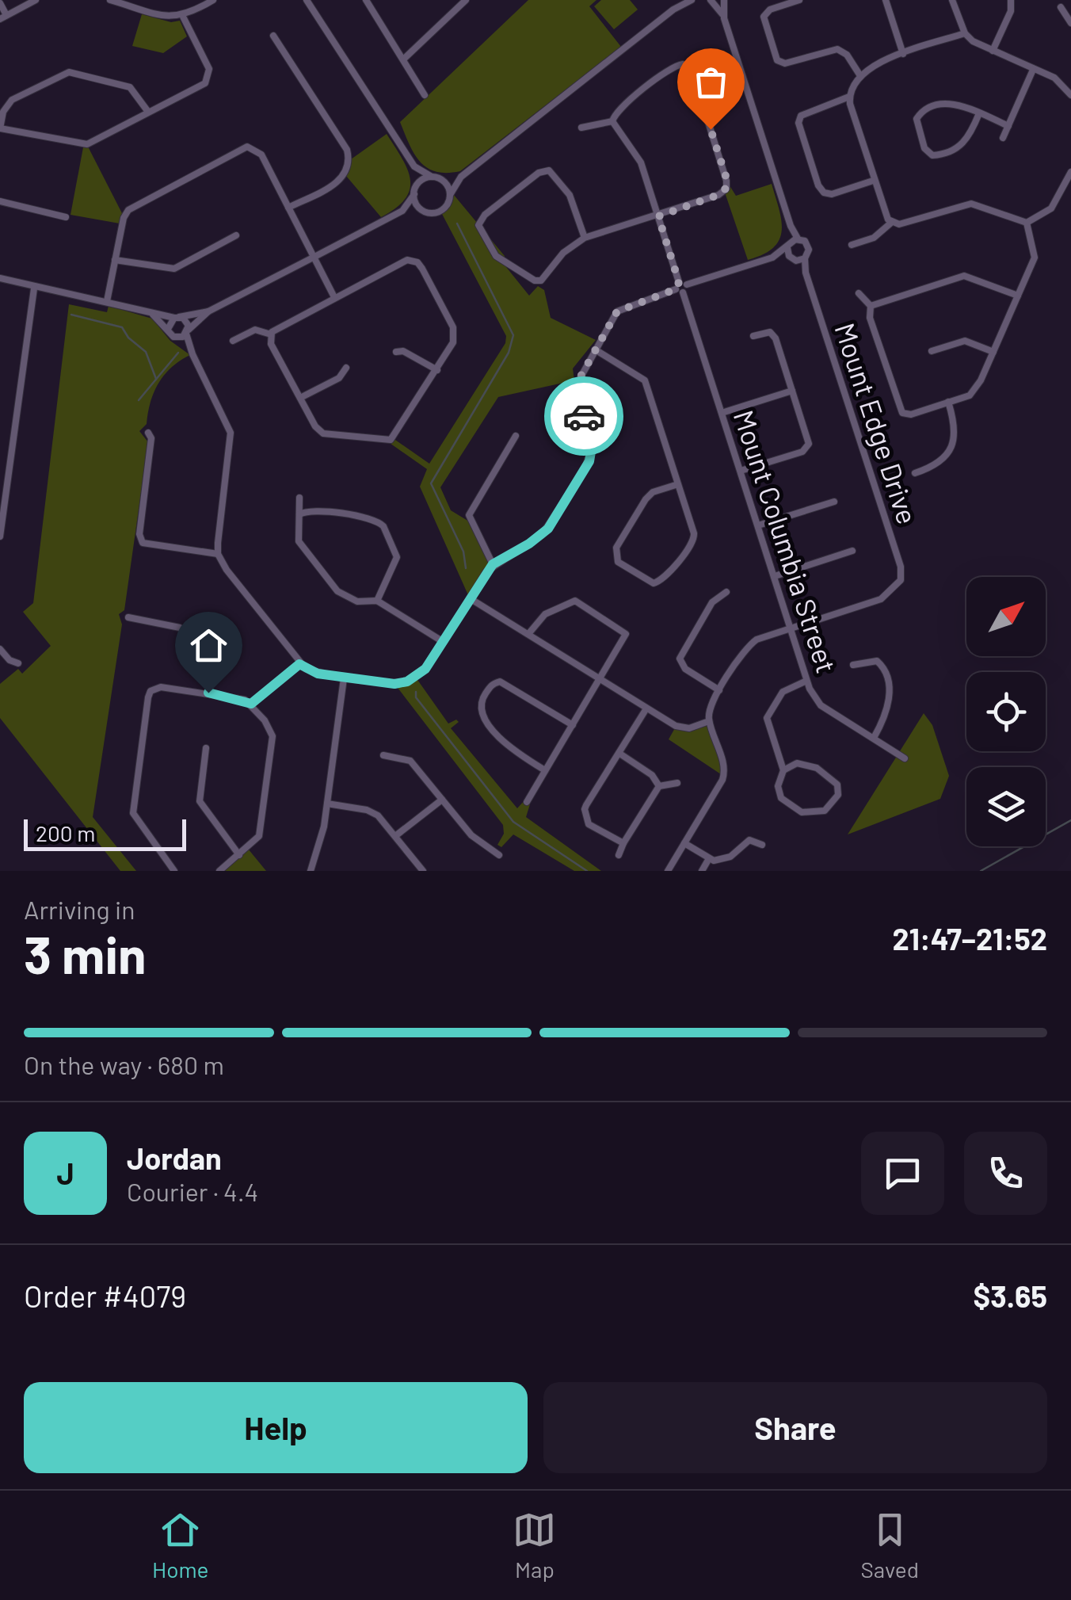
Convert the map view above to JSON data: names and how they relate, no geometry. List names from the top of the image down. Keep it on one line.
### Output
{"streets":{"street":["Mount Edge Drive","Mount Columbia Street"]},"crossings":[["Mount Edge Drive","Mount Columbia Street"]],"scale_bar":"200 m","north":"top right","page":{"scale":"200 m","heading":["3 min","Arriving in","21:47–21:52"],"panel":["Jordan","Courier · 4.4","Order #4079","$3.65"],"bar":"On the way · 680 m","round":"J","buttons":["Help","Share"],"tabs":["Home","Map","Saved"]}}
